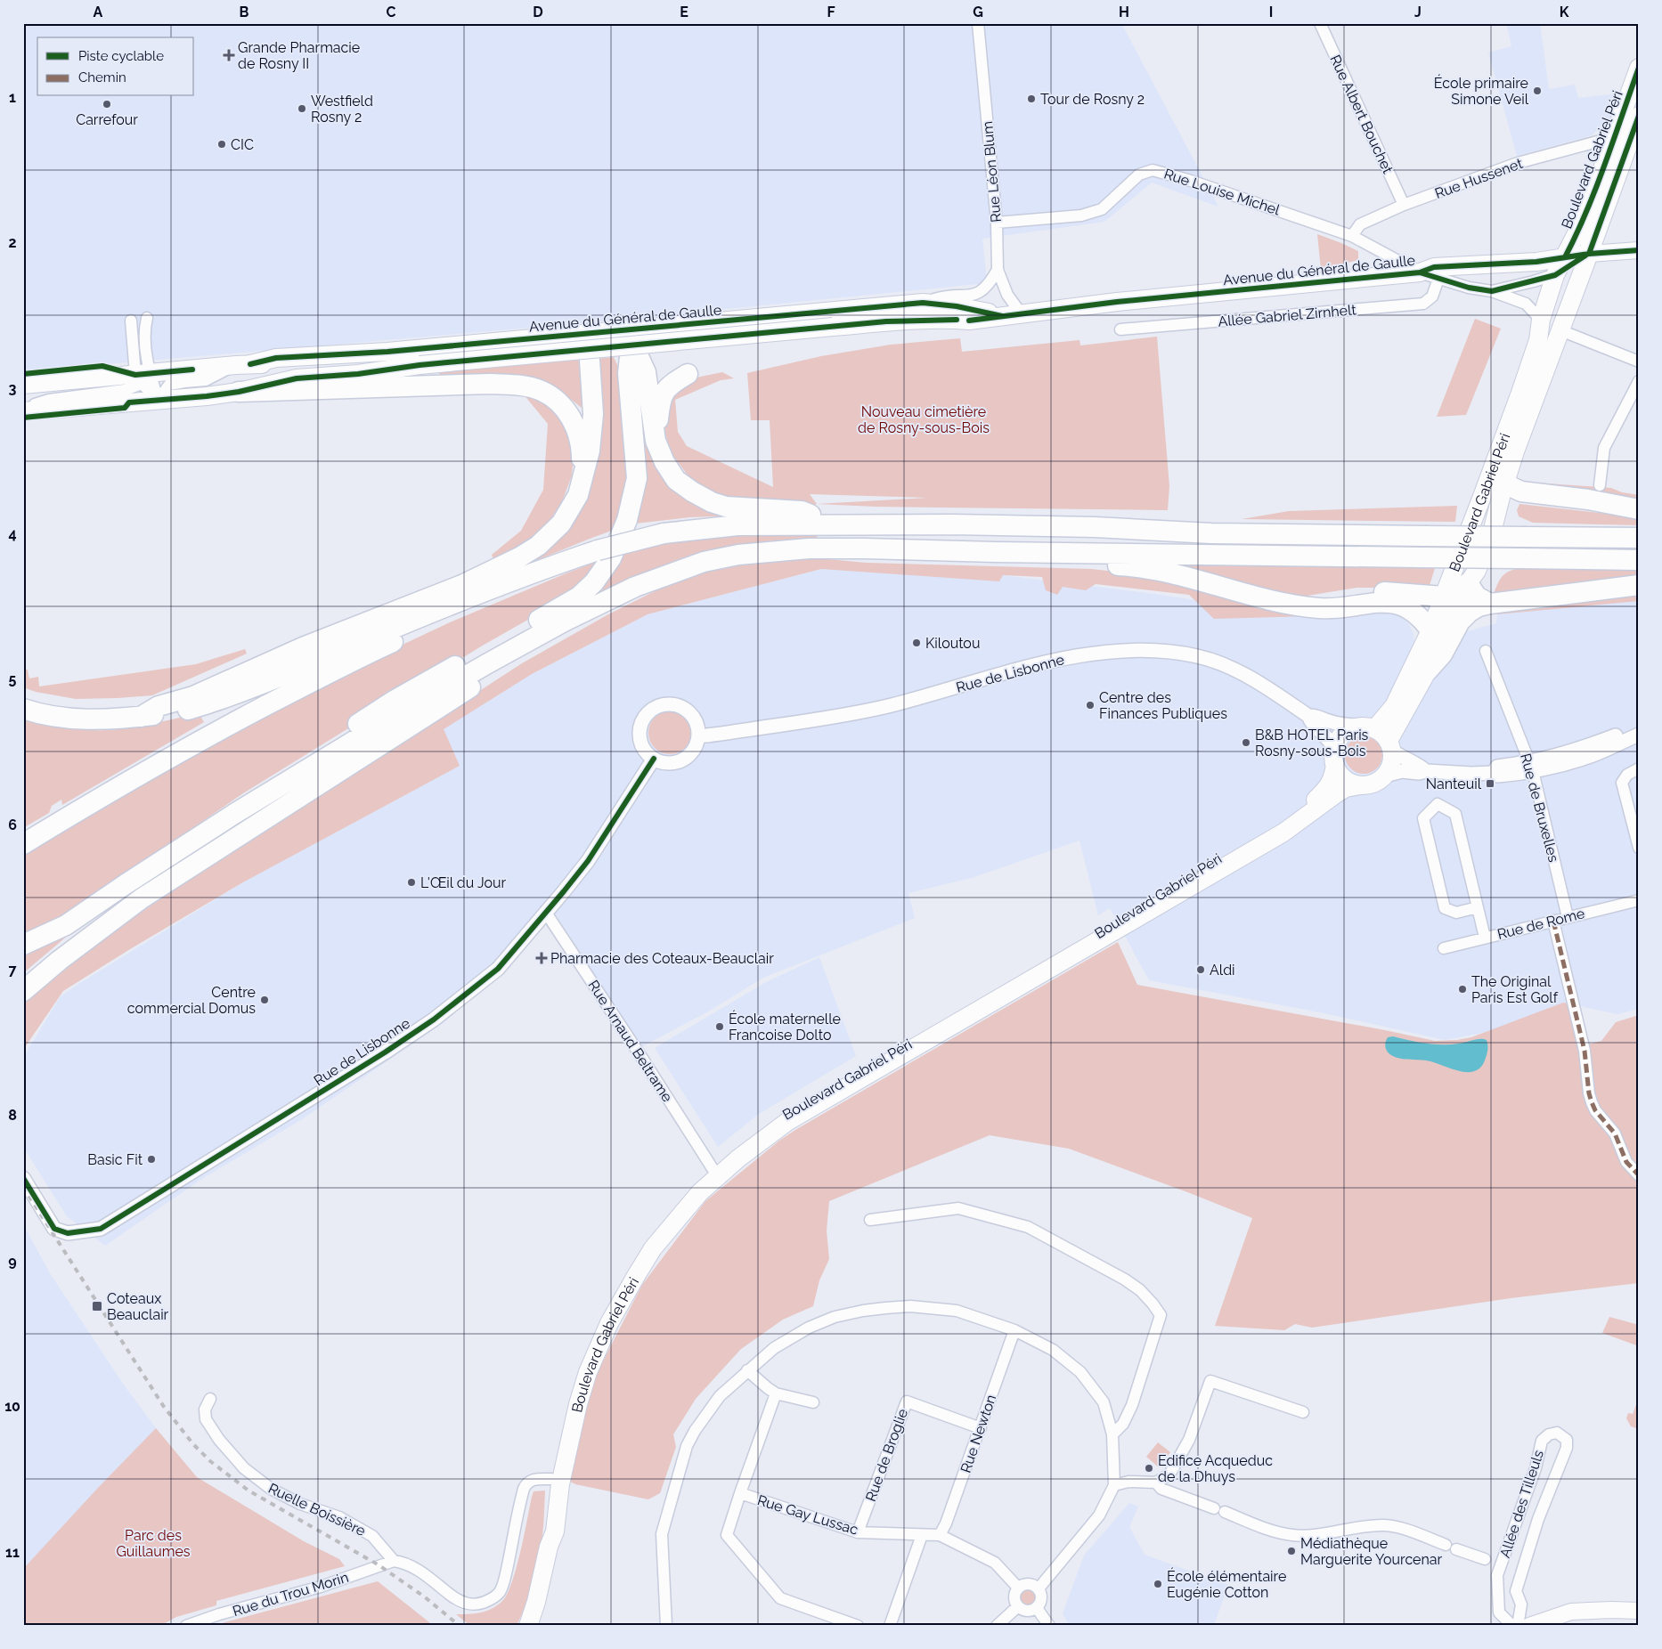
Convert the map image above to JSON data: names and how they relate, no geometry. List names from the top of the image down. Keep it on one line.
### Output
{"streets":{"main road":["Boulevard Gabriel Péri","Avenue du Général de Gaulle"],"street":["Rue Albert Bouchet","Rue Léon Blum","Rue Hussenet","Rue Louise Michel","Allée Gabriel Zirnhelt","Rue de Lisbonne","Rue de Bruxelles","Rue de Rome","Rue Arnaud Beltrame","Rue Newton","Rue de Broglie","Allée des Tilleuls","Ruelle Boissière","Rue Gay Lussac","Rue du Trou Morin"]},"crossings":[["Rue Albert Bouchet","Rue Hussenet"],["Boulevard Gabriel Péri","Rue Hussenet"],["Boulevard Gabriel Péri","Avenue du Général de Gaulle"],["Boulevard Gabriel Péri","Rue de Lisbonne"],["Boulevard Gabriel Péri","Rue Arnaud Beltrame"],["Rue Léon Blum","Rue Louise Michel"],["Rue Léon Blum","Avenue du Général de Gaulle"],["Rue Hussenet","Rue Louise Michel"],["Rue Louise Michel","Avenue du Général de Gaulle"],["Rue Louise Michel","Allée Gabriel Zirnhelt"],["Rue de Lisbonne","Rue Arnaud Beltrame"],["Rue de Bruxelles","Rue de Rome"],["Rue Newton","Rue de Broglie"],["Rue Newton","Rue Gay Lussac"],["Rue de Broglie","Rue Gay Lussac"],["Ruelle Boissière","Rue du Trou Morin"]],"parks":["Nouveau cimetière de Rosny-sous-Bois","Parc des Guillaumes"],"places":{"health":["Grande Pharmacie de Rosny II","Pharmacie des Coteaux-Beauclair"],"other":["École primaire Simone Veil","Tour de Rosny 2","Carrefour","Westfield Rosny 2","CIC","Kiloutou","Centre des Finances Publiques","B&B HOTEL Paris Rosny-sous-Bois","L'Œil du Jour","Aldi","The Original Paris Est Golf","Centre commercial Domus","École maternelle Francoise Dolto","Basic Fit","Edifice Acqueduc de la Dhuys","Médiathèque Marguerite Yourcenar","École élémentaire Eugénie Cotton"],"transit":["Nanteuil","Coteaux Beauclair"]},"legend":["Piste cyclable","Chemin"],"grid":{"columns":["A","B","C","D","E","F","G","H","I","J","K"],"rows":["1","2","3","4","5","6","7","8","9","10","11"]}}
